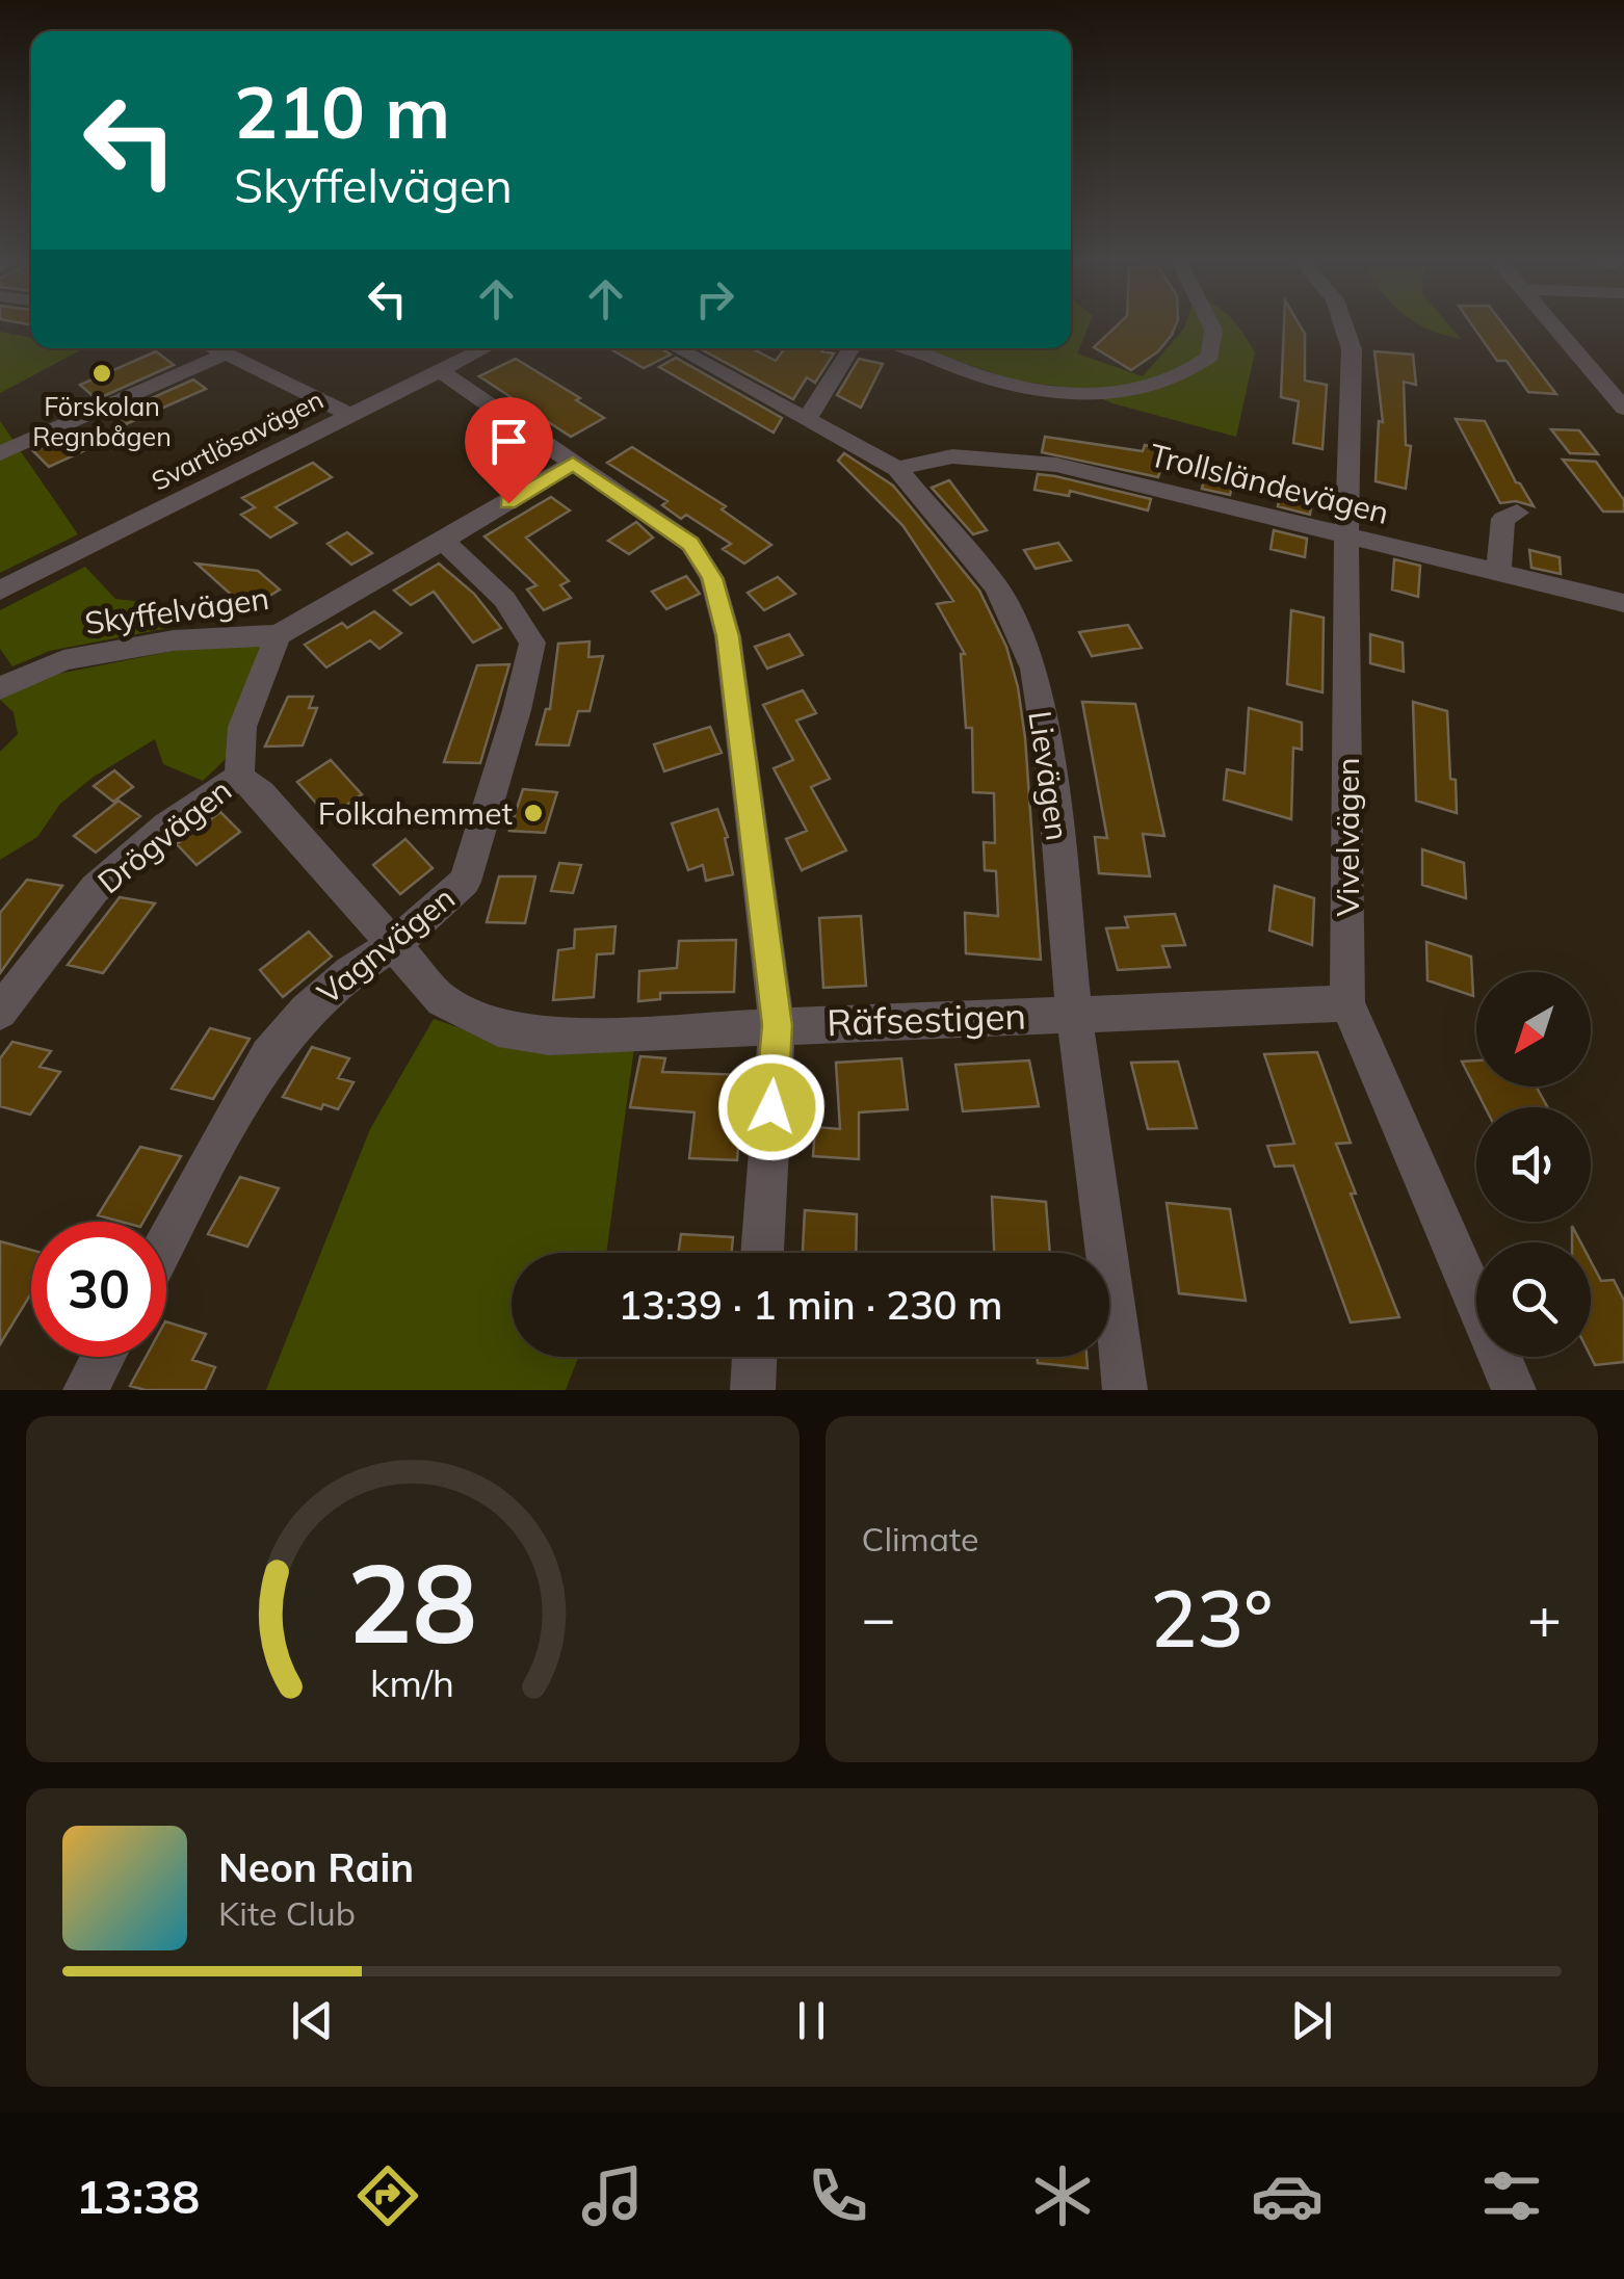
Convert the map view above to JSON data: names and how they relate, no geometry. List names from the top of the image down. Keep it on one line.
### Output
{"streets":{"street":["Svartlösavägen","Trollsländevägen","Skyffelvägen","Lievägen","Drögvägen","Vivelvägen","Vagnvägen","Räfsestigen"]},"crossings":[["Trollsländevägen","Lievägen"],["Trollsländevägen","Vivelvägen"],["Skyffelvägen","Drögvägen"],["Skyffelvägen","Vagnvägen"],["Lievägen","Räfsestigen"],["Drögvägen","Räfsestigen"],["Vivelvägen","Räfsestigen"],["Vagnvägen","Räfsestigen"]],"places":["Förskolan Regnbågen","Folkahemmet"],"north":"bottom left","page":{"turn":["210 m","Skyffelvägen"],"limit":"30","trip":"13:39 · 1 min · 230 m","tile":"Climate","heat":["−","23°","+"],"song":["Neon Rain","Kite Club"],"tabs":"13:38","gauge":["28","km/h"]}}
